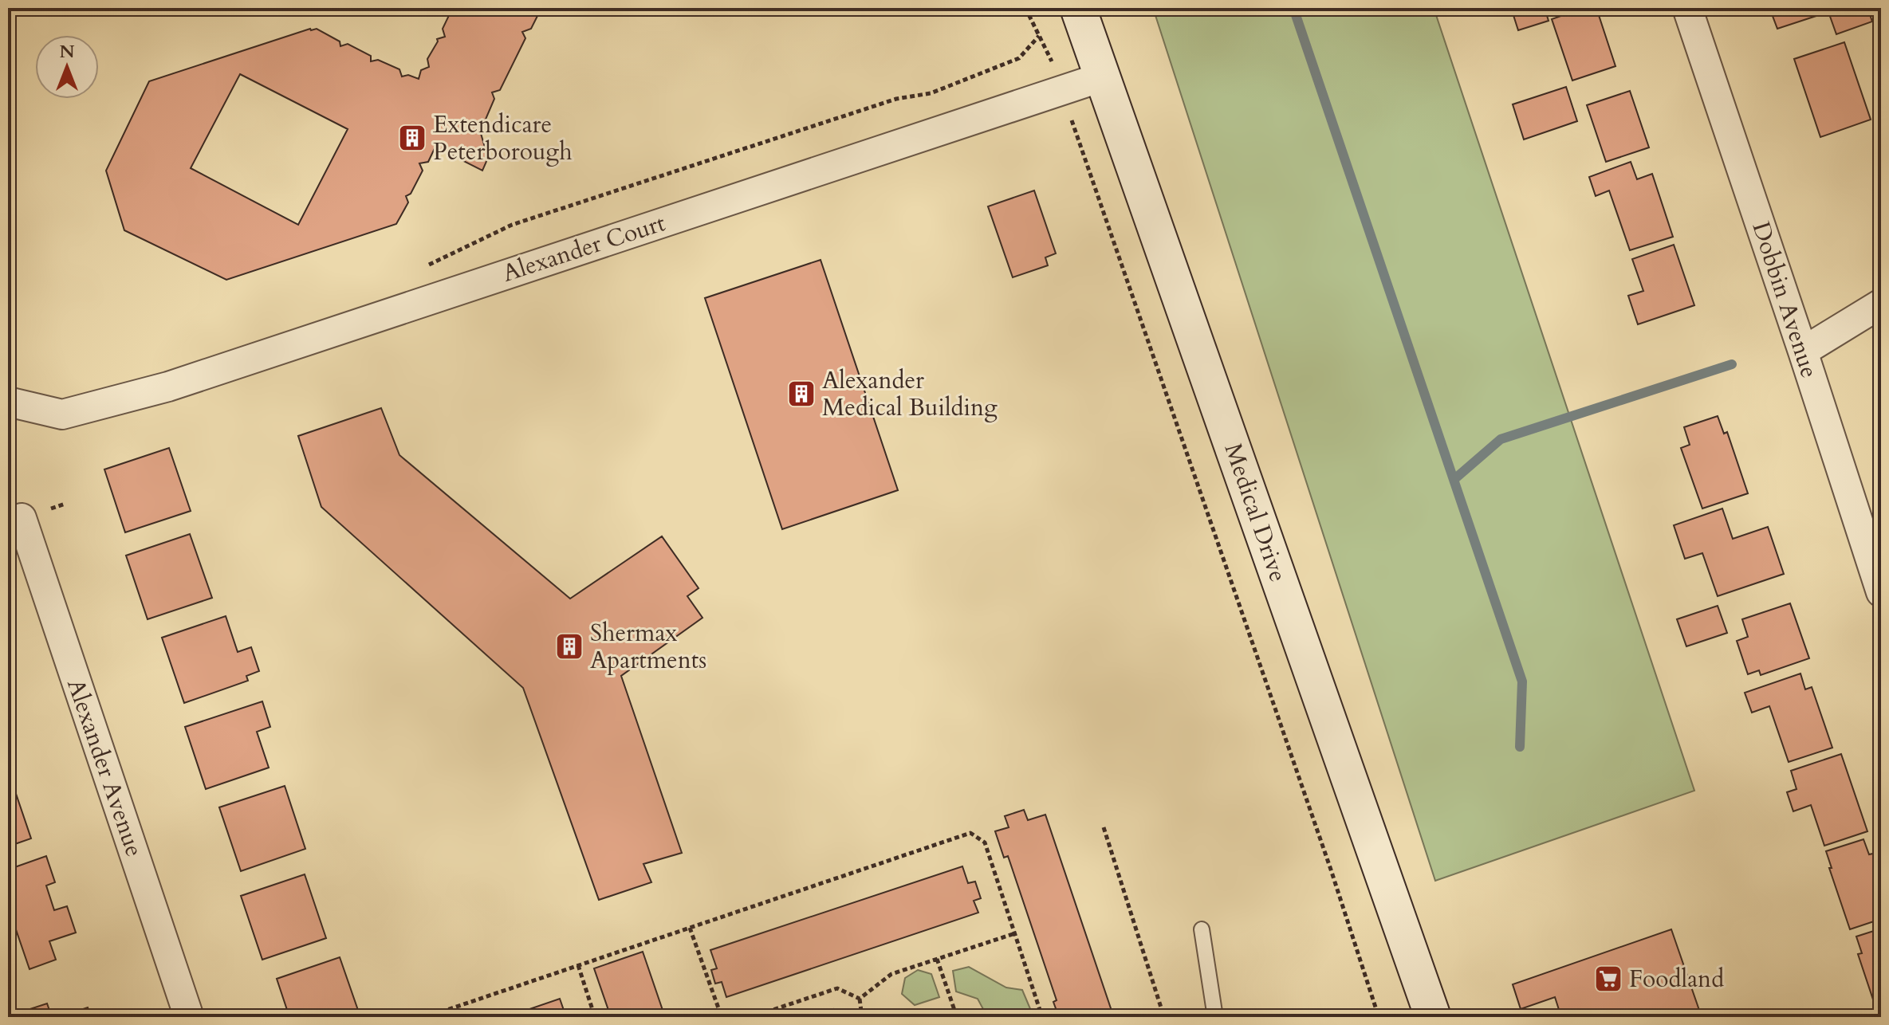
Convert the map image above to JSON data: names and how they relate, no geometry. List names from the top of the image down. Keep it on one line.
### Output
{"streets":{"main road":["Medical Drive"],"street":["Alexander Court","Dobbin Avenue","Alexander Avenue"]},"crossings":[["Alexander Court","Medical Drive"]],"places":{"building":["Extendicare Peterborough","Alexander Medical Building","Shermax Apartments"],"supermarket":["Foodland"]},"north":"top"}
